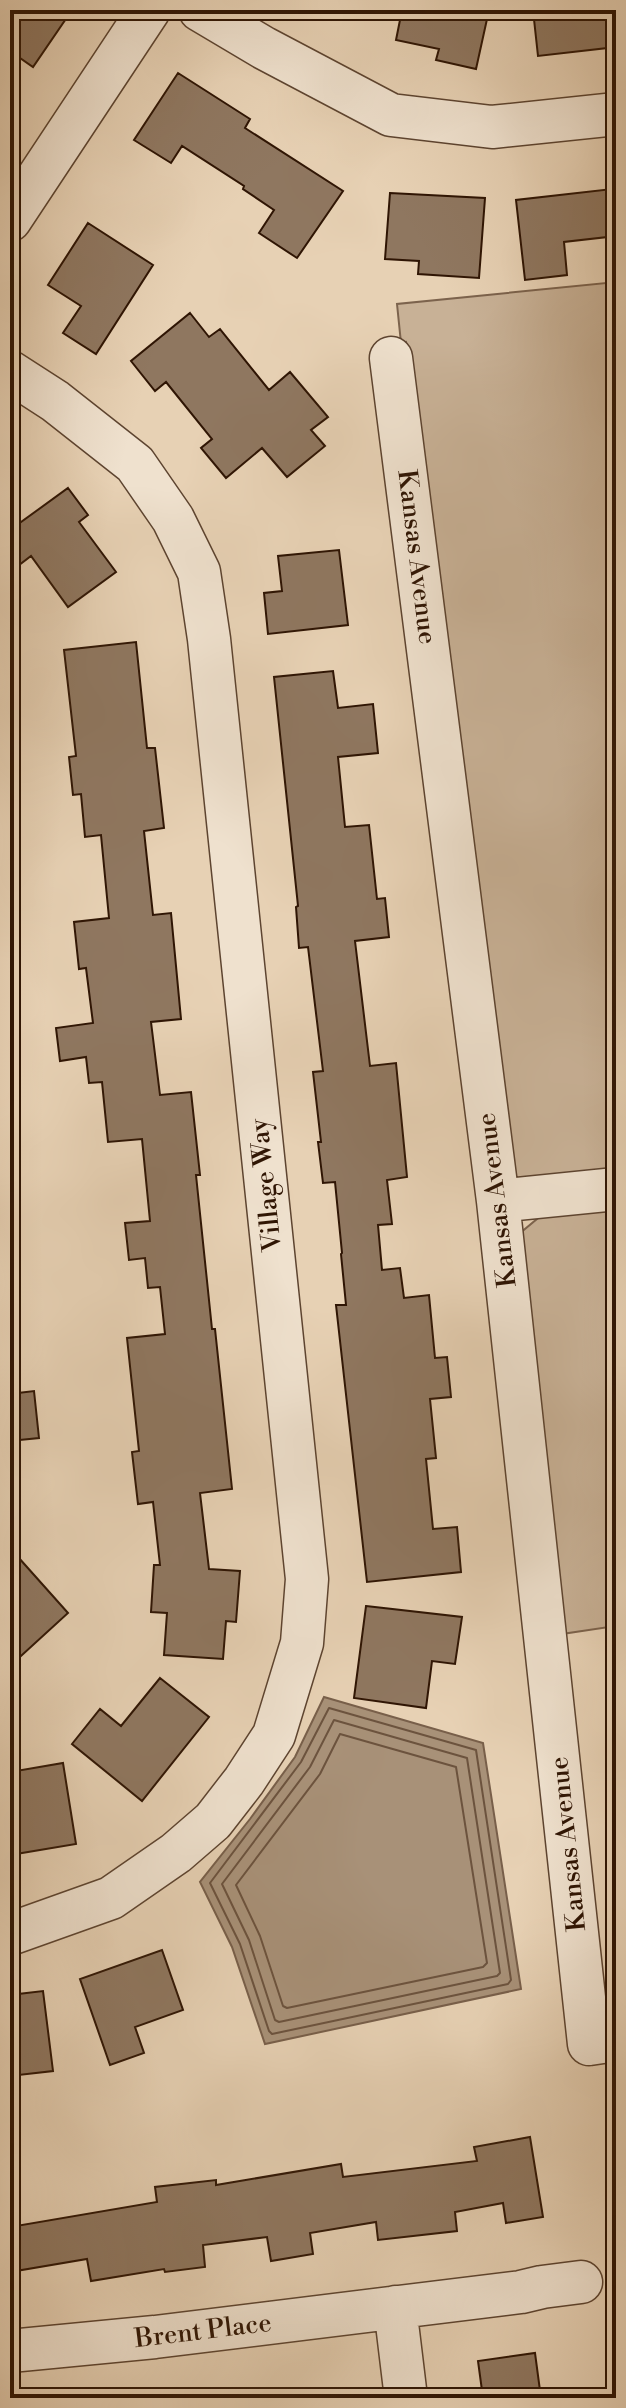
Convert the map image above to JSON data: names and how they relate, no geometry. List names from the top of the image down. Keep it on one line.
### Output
{"streets":{"street":["Kansas Avenue","Village Way","Brent Place"]}}
